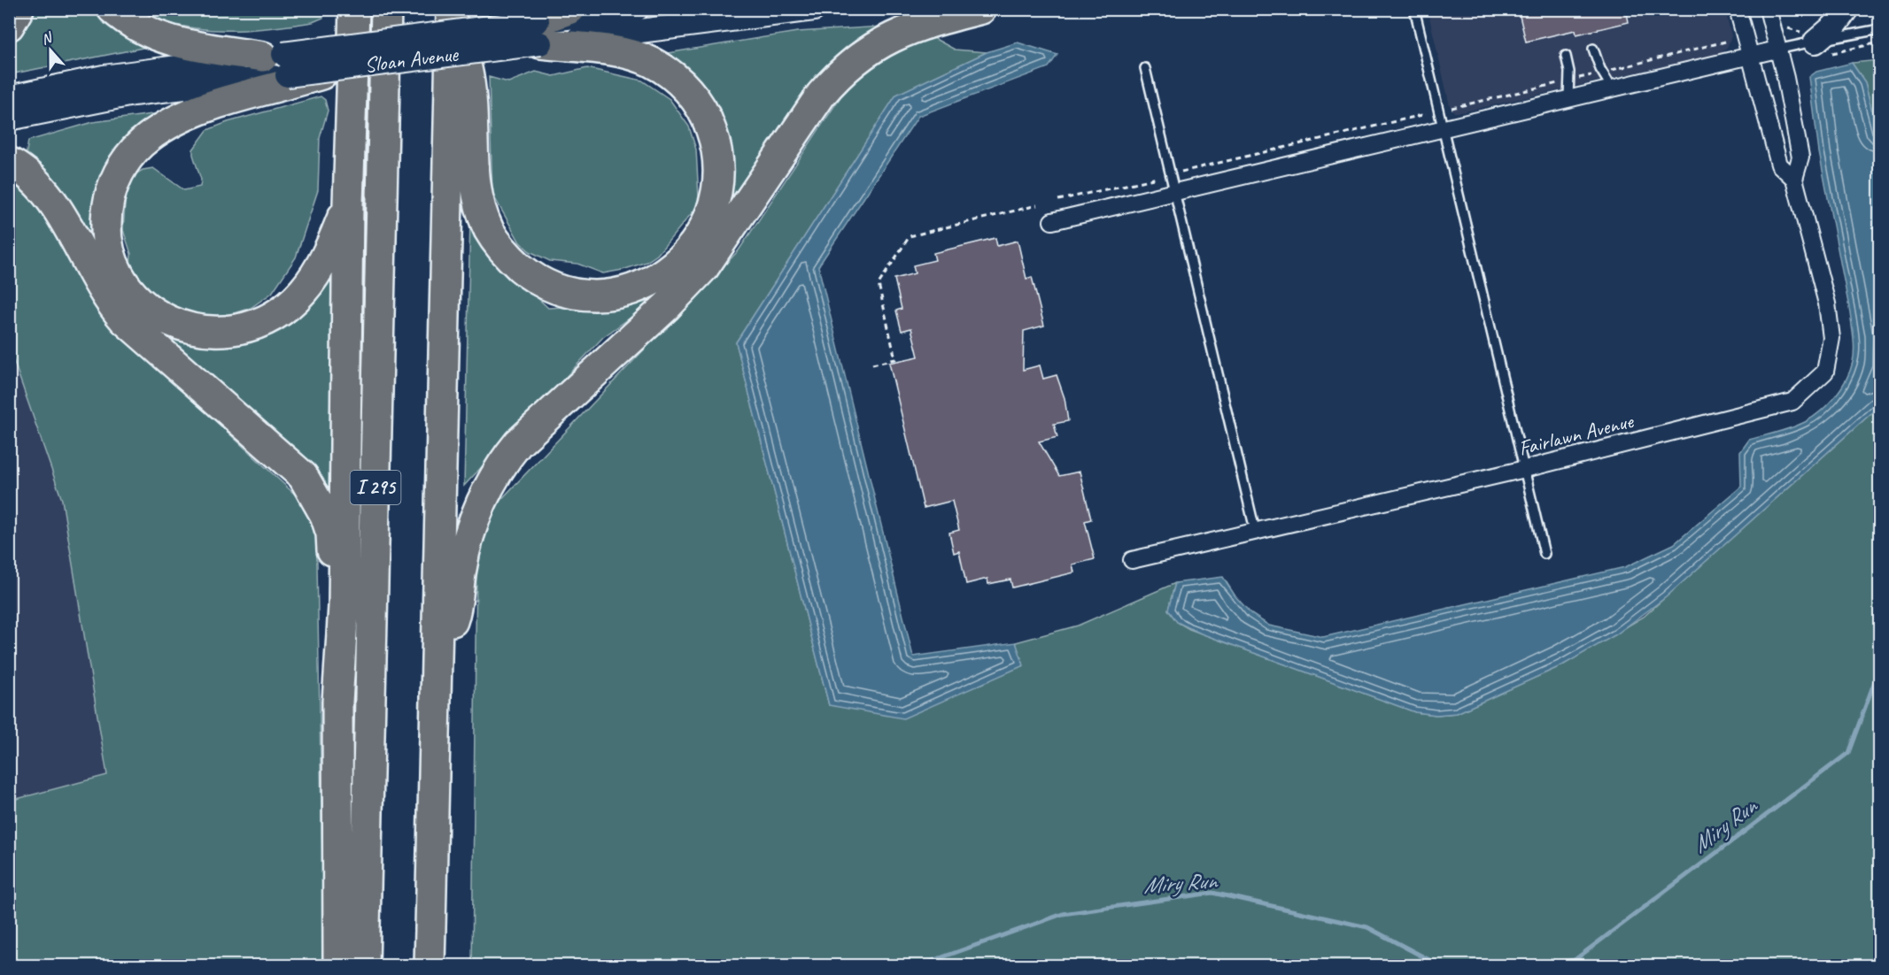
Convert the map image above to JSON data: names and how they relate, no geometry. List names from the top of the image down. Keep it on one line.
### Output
{"streets":{"highway":["I 295"],"main road":["Sloan Avenue"],"street":["Fairlawn Avenue"]},"water":["Miry Run"],"north":"top"}
